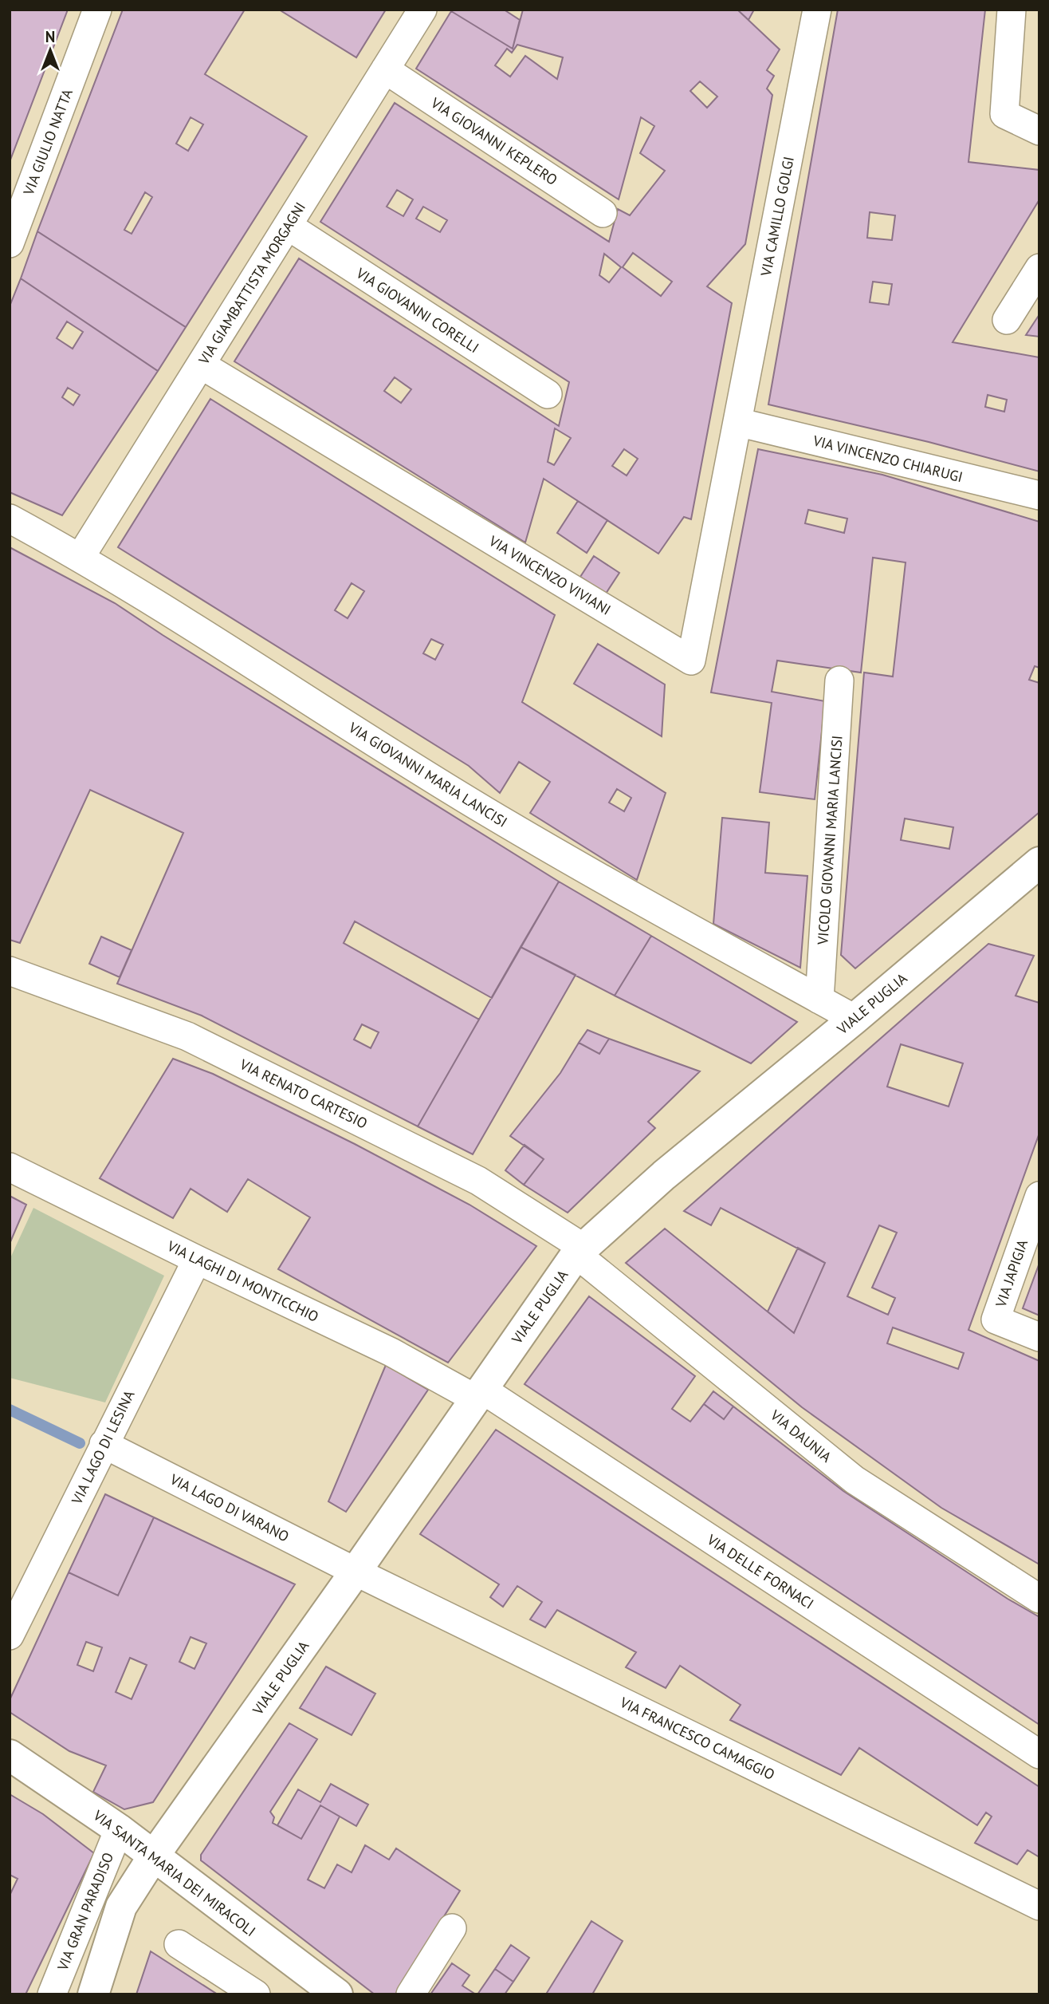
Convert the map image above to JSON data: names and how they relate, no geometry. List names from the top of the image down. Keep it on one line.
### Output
{"streets":{"main road":["VIALE PUGLIA","VIA SANTA MARIA DEI MIRACOLI"],"street":["VIA GIOVANNI KEPLERO","VIA GIULIO NATTA","VIA CAMILLO GOLGI","VIA GIAMBATTISTA MORGAGNI","VIA GIOVANNI CORELLI","VIA VINCENZO CHIARUGI","VIA VINCENZO VIVIANI","VIA GIOVANNI MARIA LANCISI","VICOLO GIOVANNI MARIA LANCISI","VIA RENATO CARTESIO","VIA JAPIGIA","VIA LAGHI DI MONTICCHIO","VIA DAUNIA","VIA LAGO DI LESINA","VIA LAGO DI VARANO","VIA DELLE FORNACI","VIA FRANCESCO CAMAGGIO","VIA GRAN PARADISO"]},"crossings":[["VIA GIOVANNI KEPLERO","VIA GIAMBATTISTA MORGAGNI"],["VIA CAMILLO GOLGI","VIA VINCENZO CHIARUGI"],["VIA CAMILLO GOLGI","VIA VINCENZO VIVIANI"],["VIA GIAMBATTISTA MORGAGNI","VIA GIOVANNI CORELLI"],["VIA GIAMBATTISTA MORGAGNI","VIA VINCENZO VIVIANI"],["VIA GIAMBATTISTA MORGAGNI","VIA GIOVANNI MARIA LANCISI"],["VIA VINCENZO CHIARUGI","VIA VINCENZO VIVIANI"],["VIA GIOVANNI MARIA LANCISI","VICOLO GIOVANNI MARIA LANCISI"],["VIA GIOVANNI MARIA LANCISI","VIALE PUGLIA"],["VIALE PUGLIA","VIA RENATO CARTESIO"],["VIALE PUGLIA","VIA LAGHI DI MONTICCHIO"],["VIALE PUGLIA","VIA DAUNIA"],["VIALE PUGLIA","VIA LAGO DI VARANO"],["VIALE PUGLIA","VIA DELLE FORNACI"],["VIALE PUGLIA","VIA FRANCESCO CAMAGGIO"],["VIALE PUGLIA","VIA SANTA MARIA DEI MIRACOLI"],["VIA RENATO CARTESIO","VIA DAUNIA"],["VIA LAGHI DI MONTICCHIO","VIA LAGO DI LESINA"],["VIA LAGHI DI MONTICCHIO","VIA DELLE FORNACI"],["VIA LAGO DI LESINA","VIA LAGO DI VARANO"],["VIA LAGO DI VARANO","VIA FRANCESCO CAMAGGIO"],["VIA SANTA MARIA DEI MIRACOLI","VIA GRAN PARADISO"]],"north":"top"}
